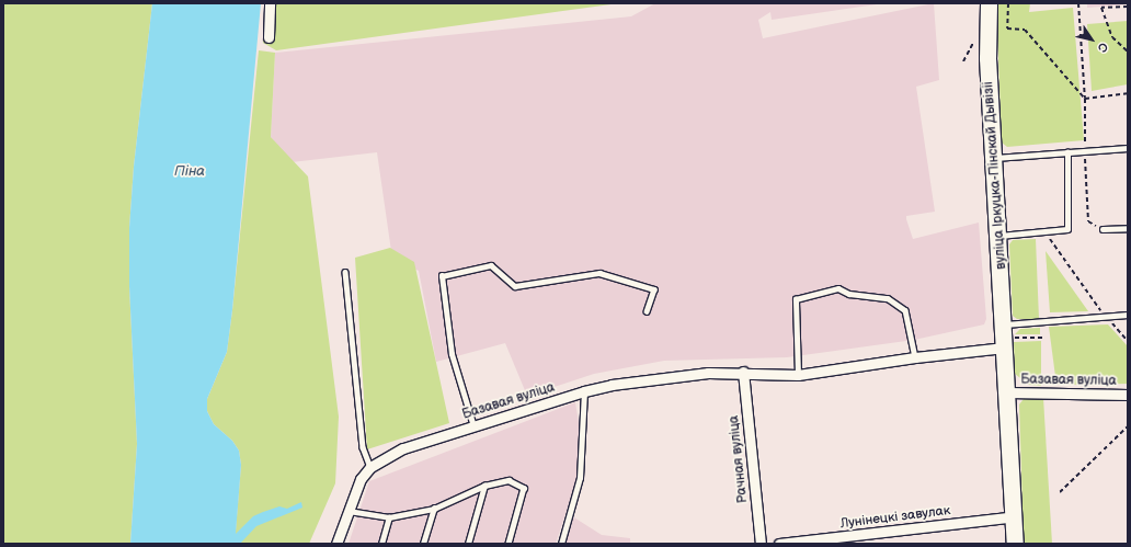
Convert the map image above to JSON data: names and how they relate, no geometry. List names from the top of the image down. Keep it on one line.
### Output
{"streets":{"main road":["вуліца Іркуцка-Пінскай Дывізіі"],"street":["Базавая вуліца","Рачная вуліца","Лунінецкі завулак"]},"crossings":[["вуліца Іркуцка-Пінскай Дывізіі","Базавая вуліца"],["вуліца Іркуцка-Пінскай Дывізіі","Лунінецкі завулак"],["Базавая вуліца","Рачная вуліца"]],"water":["Піна"],"north":"bottom right"}
